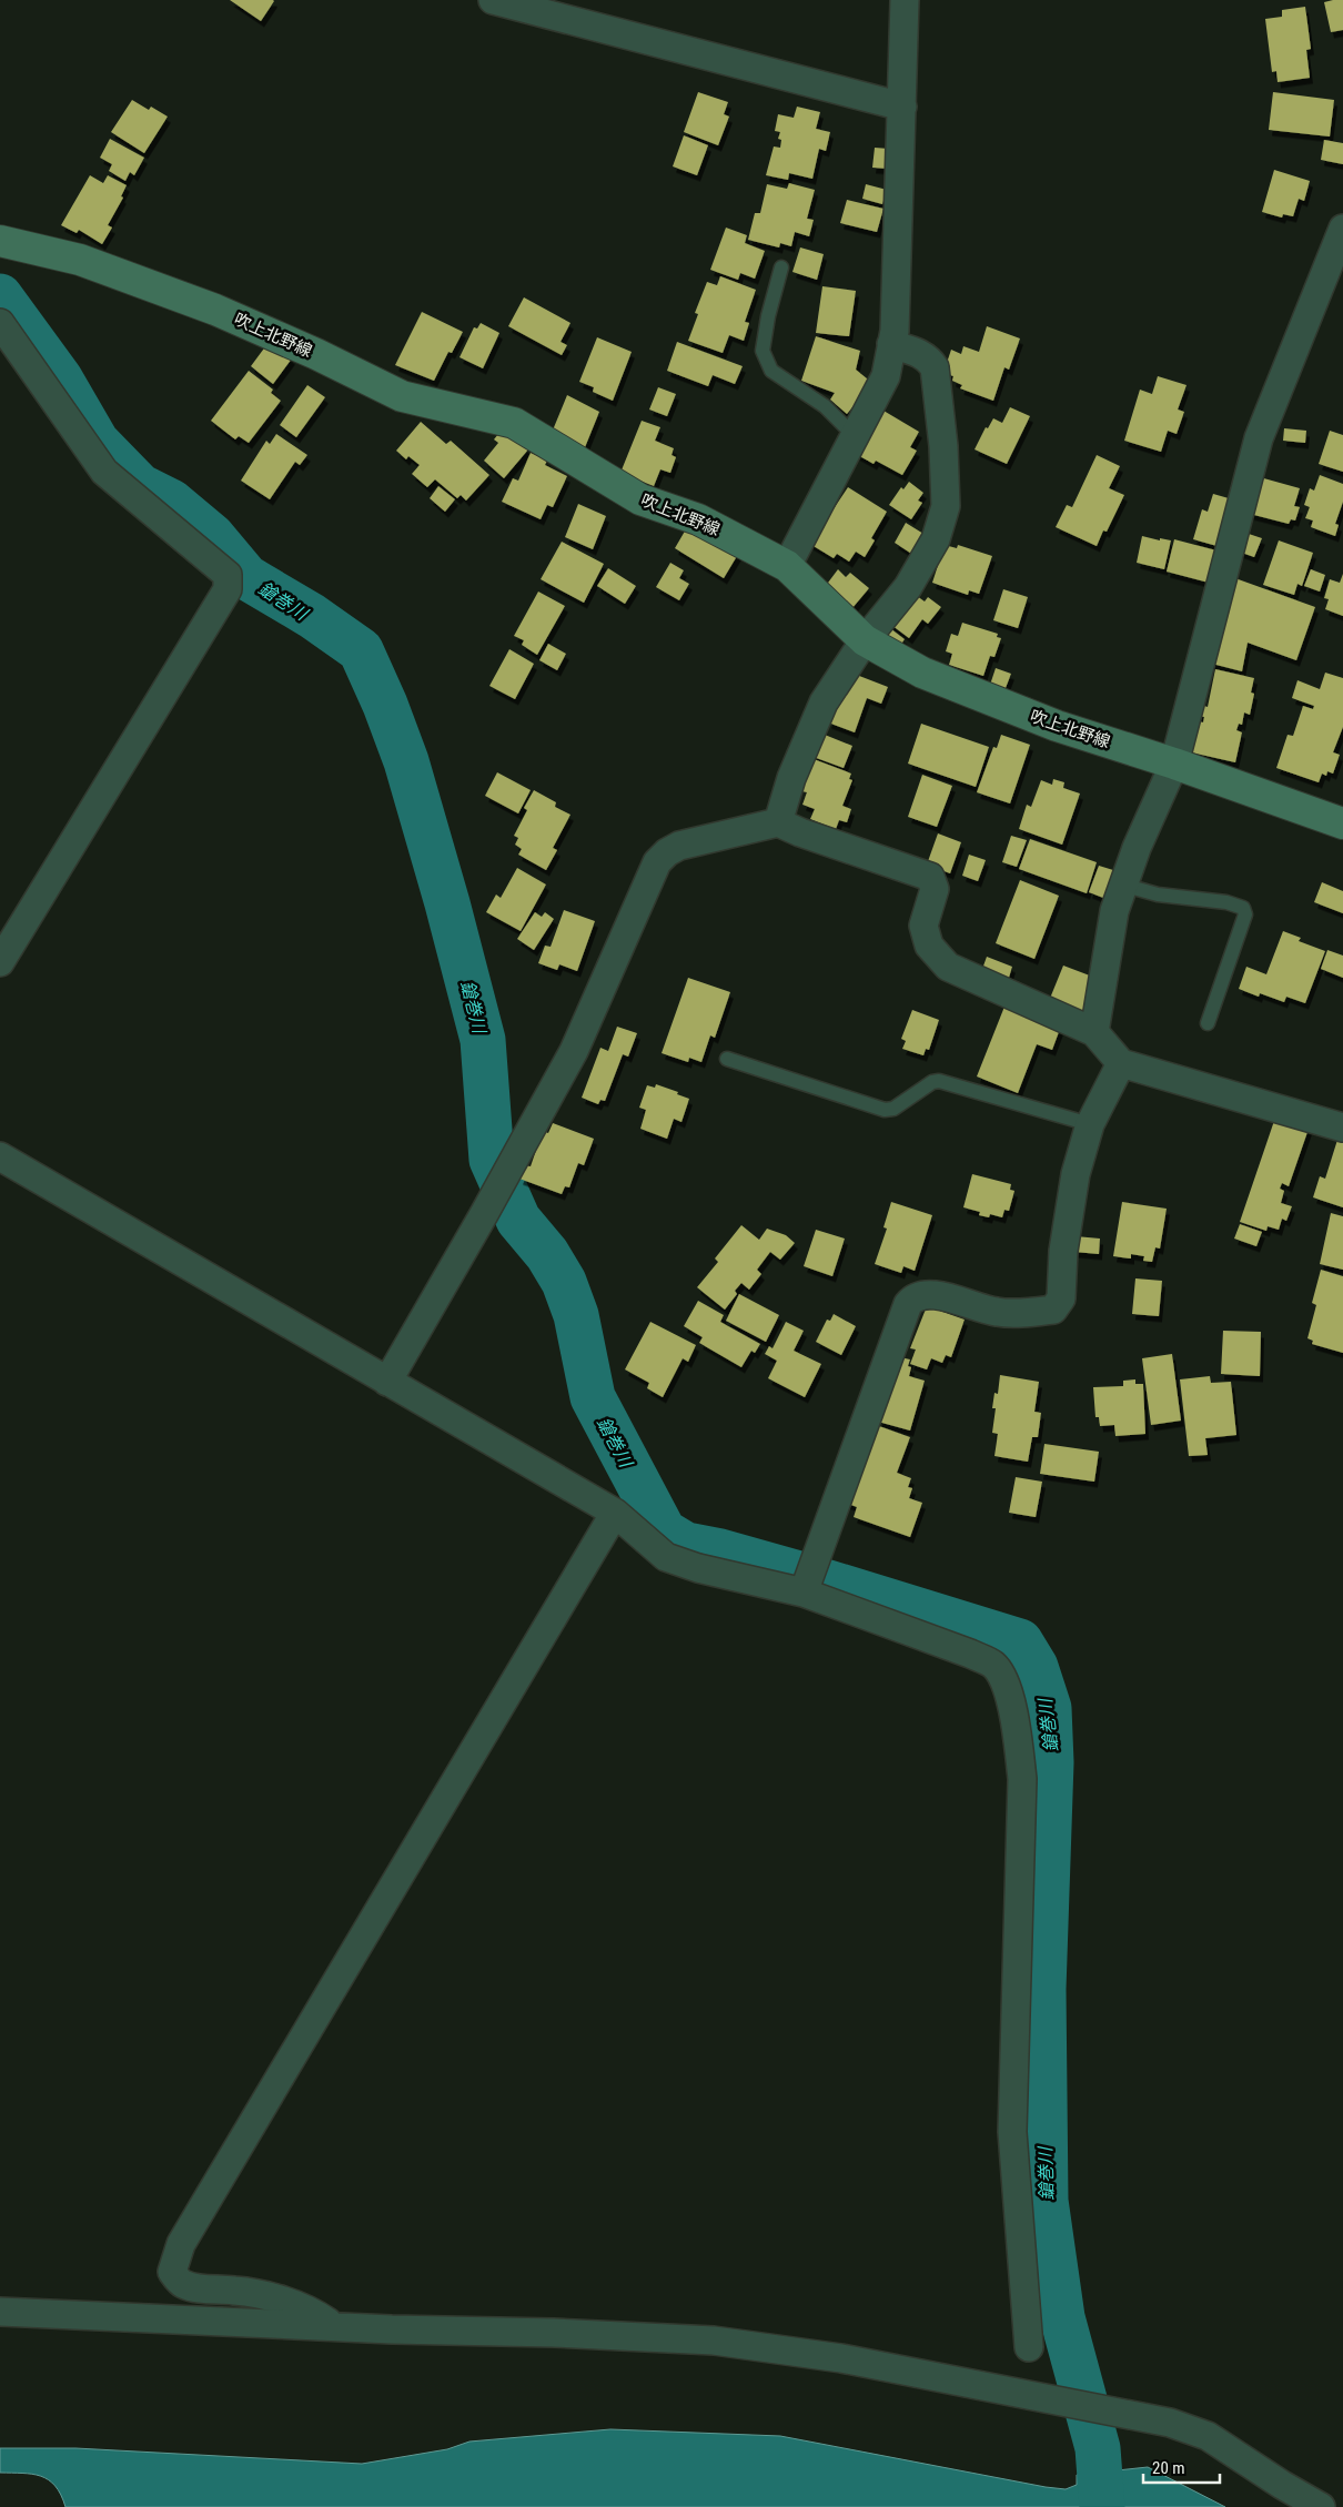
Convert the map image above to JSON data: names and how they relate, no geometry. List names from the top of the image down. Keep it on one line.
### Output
{"streets":{"main road":["吹上北野線"]},"water":["鎗巻川"],"scale_bar":"20 m"}
